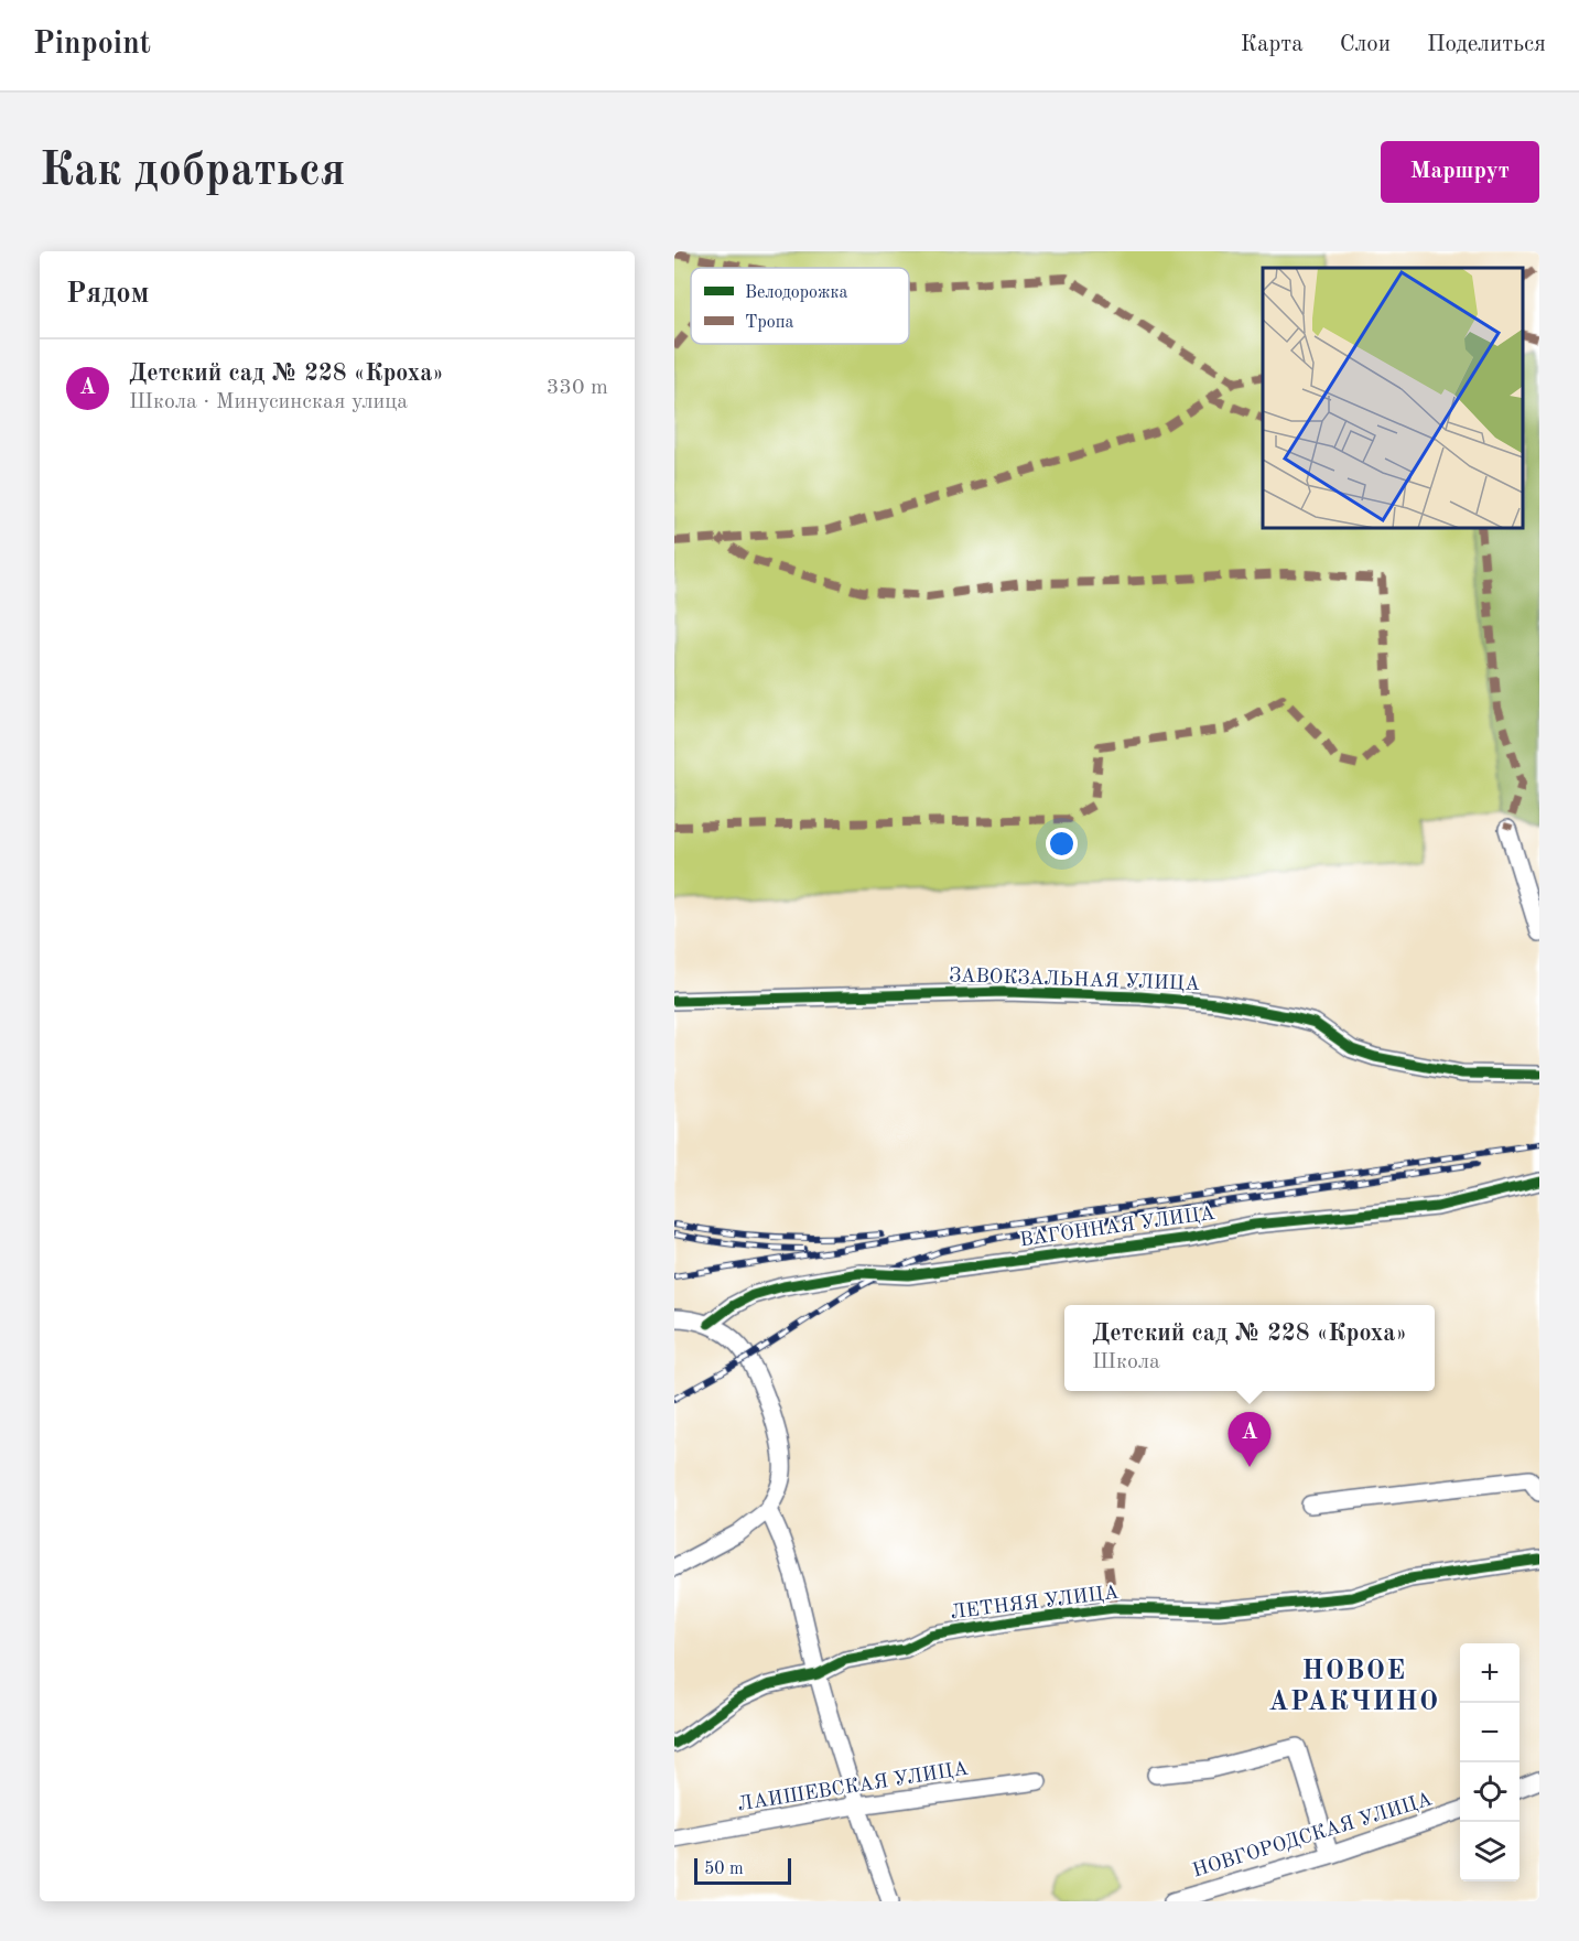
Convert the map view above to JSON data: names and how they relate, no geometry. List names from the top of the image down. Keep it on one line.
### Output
{"streets":{"street":["ЗАВОКЗАЛЬНАЯ УЛИЦА","ВАГОННАЯ УЛИЦА","ЛЕТНЯЯ УЛИЦА","ЛАИШЕВСКАЯ УЛИЦА","НОВГОРОДСКАЯ УЛИЦА"]},"districts":["НОВОЕ АРАКЧИНО"],"legend":["Велодорожка","Тропа"],"scale_bar":"50 m","page":{"header":"Pinpoint","nav":["Карта","Слои","Поделиться"],"buttons":"Маршрут","title":"Как добраться","heading":"Рядом","list":[{"mark":"A","name":"Детский сад № 228 «Кроха»","note":"Школа · Минусинская улица","value":"330 m"}],"popup":["Детский сад № 228 «Кроха»","Школа"],"pins":"A","map_buttons":["+","−"],"scale":"50 m"}}
